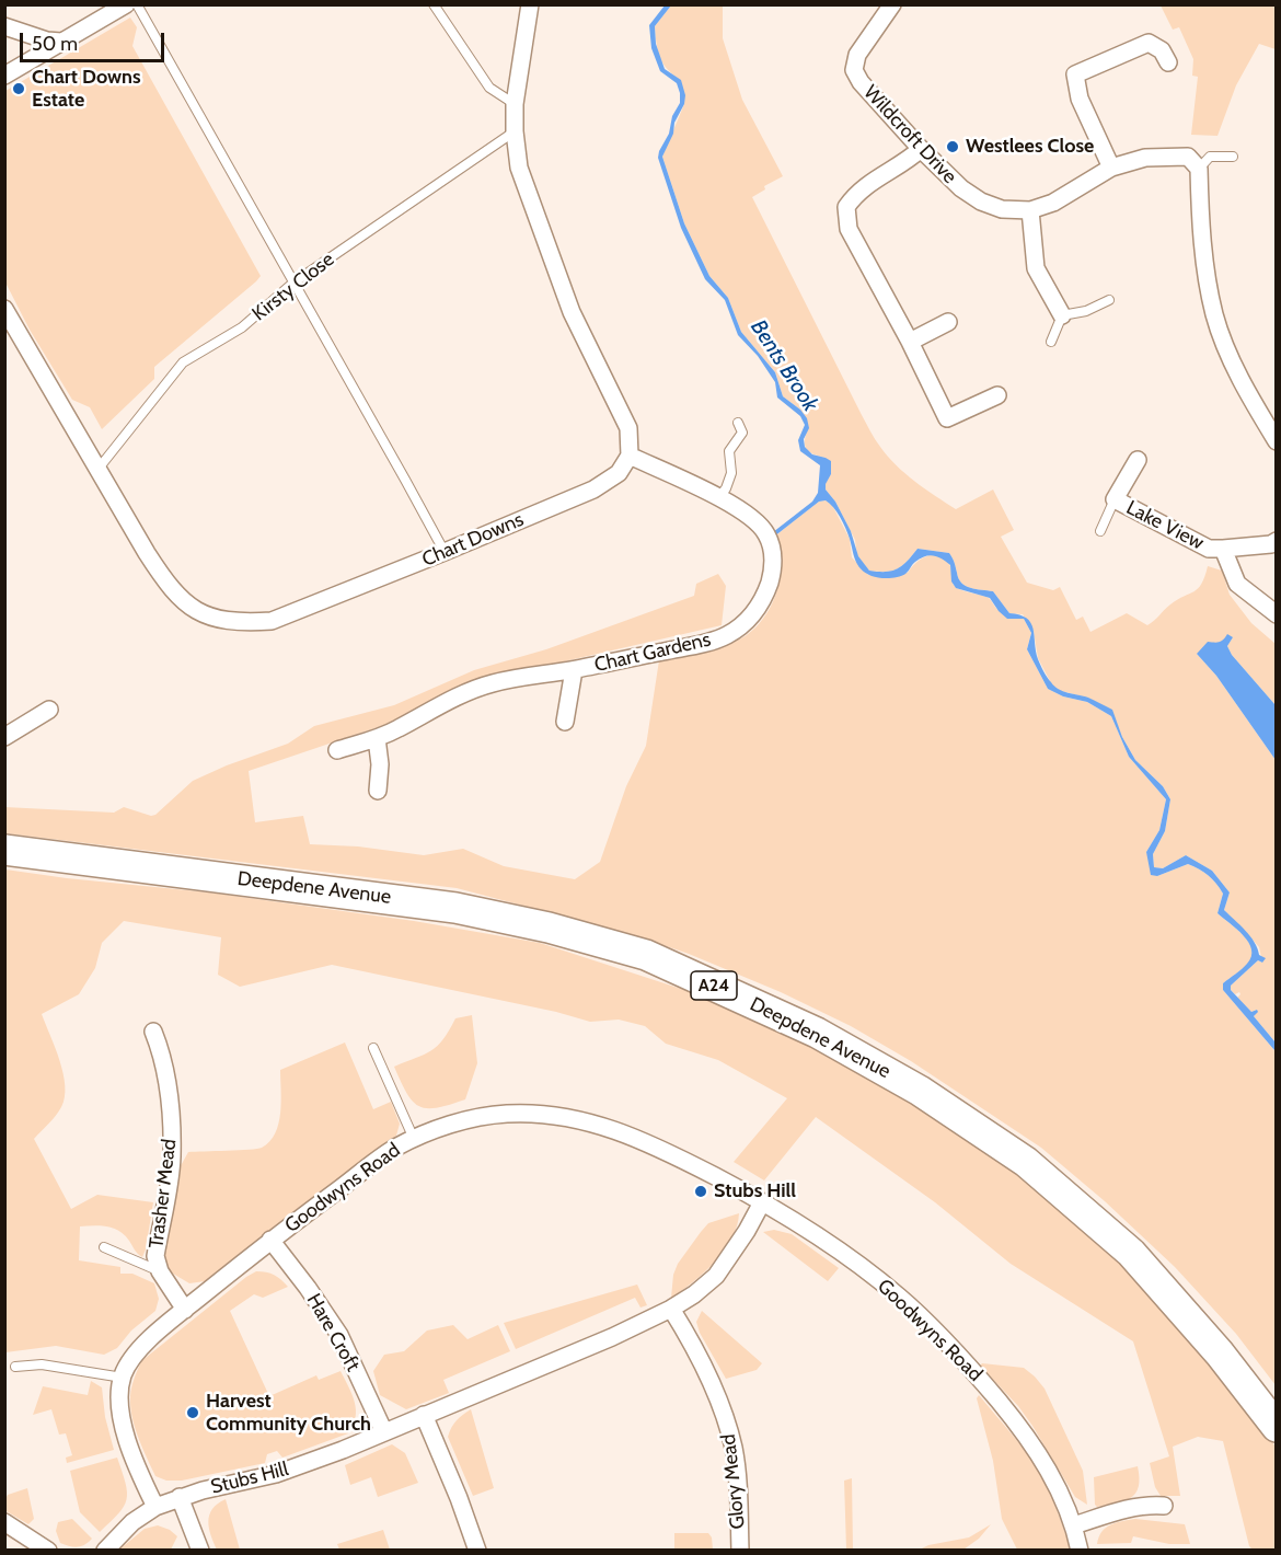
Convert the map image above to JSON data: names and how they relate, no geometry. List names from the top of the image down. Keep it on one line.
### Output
{"streets":{"highway":["Deepdene Avenue","A24"],"street":["Wildcroft Drive","Lake View","Chart Downs","Chart Gardens","Goodwyns Road","Trasher Mead","Hare Croft","Stubs Hill","Glory Mead"],"lane":["Kirsty Close"]},"crossings":[["Kirsty Close","Chart Downs"],["Chart Downs","Chart Gardens"],["Goodwyns Road","Trasher Mead"],["Goodwyns Road","Hare Croft"],["Goodwyns Road","Stubs Hill"],["Hare Croft","Stubs Hill"],["Stubs Hill","Glory Mead"]],"water":["Bents Brook"],"places":["Chart Downs Estate","Westlees Close","Stubs Hill","Harvest Community Church"],"scale_bar":"50 m"}
